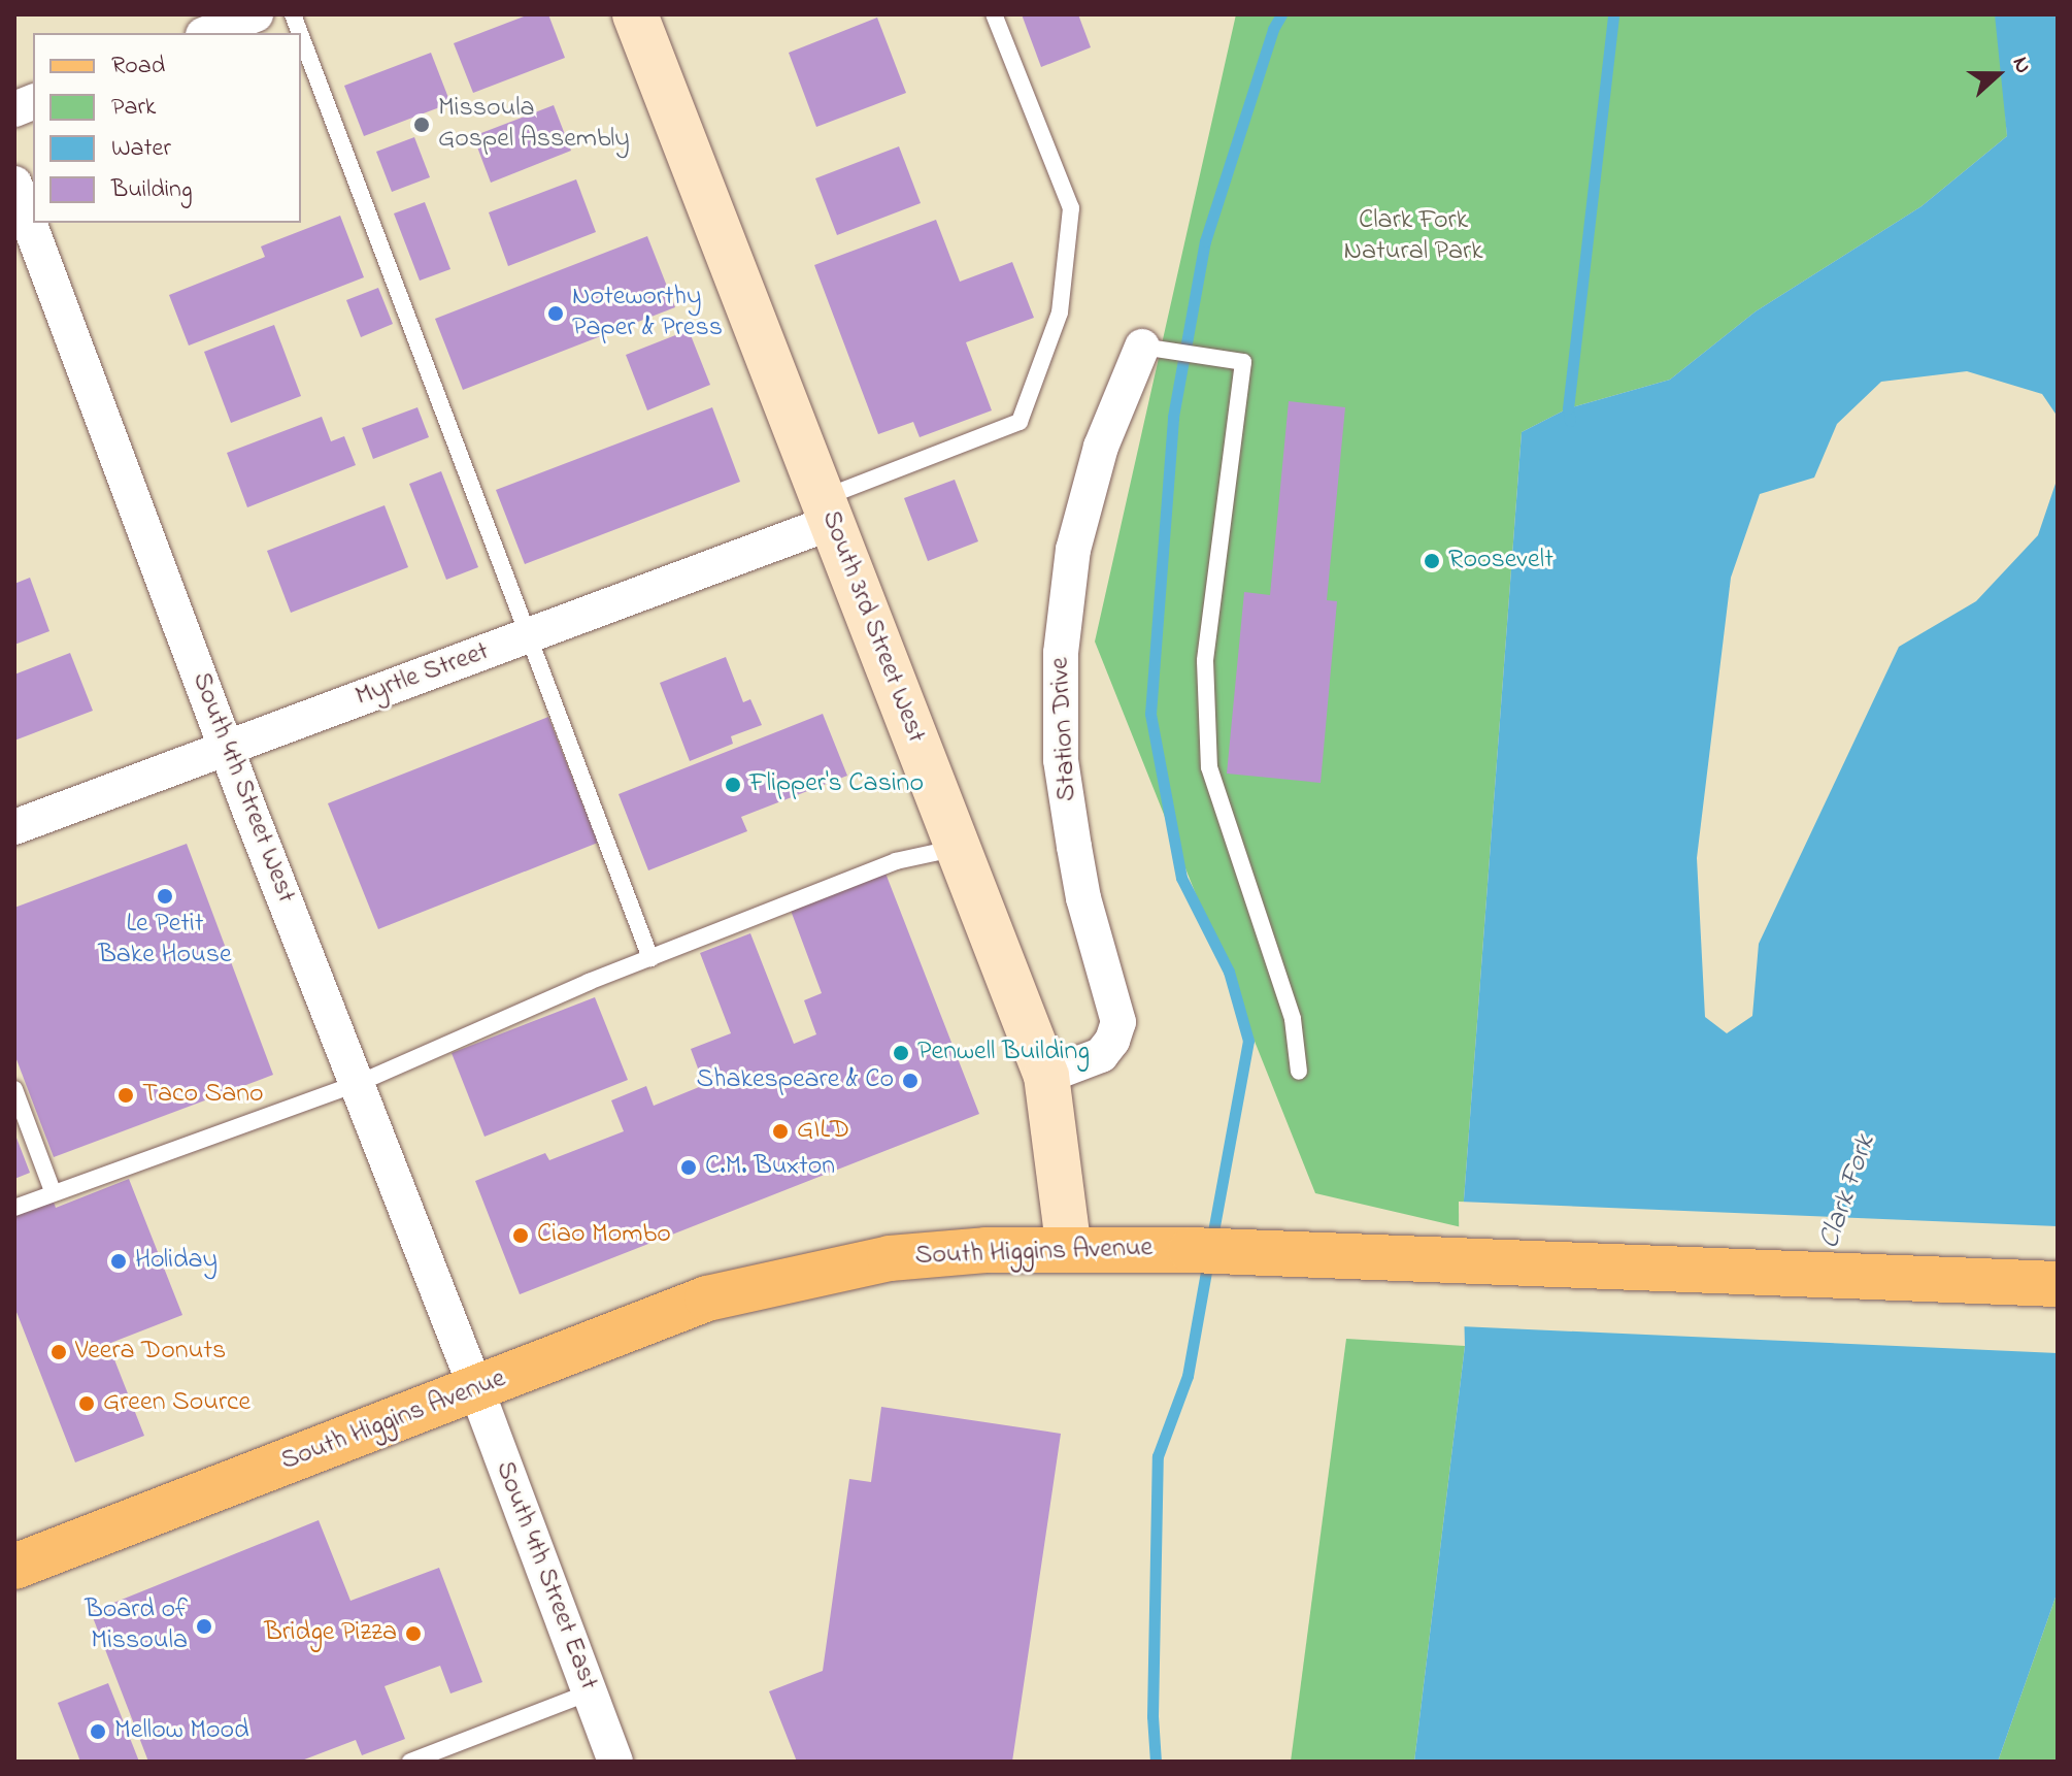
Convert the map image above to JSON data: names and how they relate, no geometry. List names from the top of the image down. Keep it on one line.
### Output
{"streets":{"main road":["South Higgins Avenue"],"street":["South 3rd Street West","Myrtle Street","Station Drive","South 4th Street West","South 4th Street East"]},"crossings":[["South 3rd Street West","Myrtle Street"],["South 3rd Street West","Station Drive"],["South 3rd Street West","South Higgins Avenue"],["Myrtle Street","South 4th Street West"],["South 4th Street West","South Higgins Avenue"],["South 4th Street West","South 4th Street East"],["South Higgins Avenue","South 4th Street East"]],"water":["Clark Fork"],"parks":["Clark Fork Natural Park"],"places":["Missoula Gospel Assembly","Noteworthy Paper & Press","Roosevelt","Flipper's Casino","Le Petit Bake House","Penwell Building","Shakespeare & Co","Taco Sano","GILD","C.M. Buxton","Ciao Mombo","Holiday","Veera Donuts","Green Source","Board of Missoula","Bridge Pizza","Mellow Mood"],"legend":["Road","Park","Water","Building"],"north":"right"}
